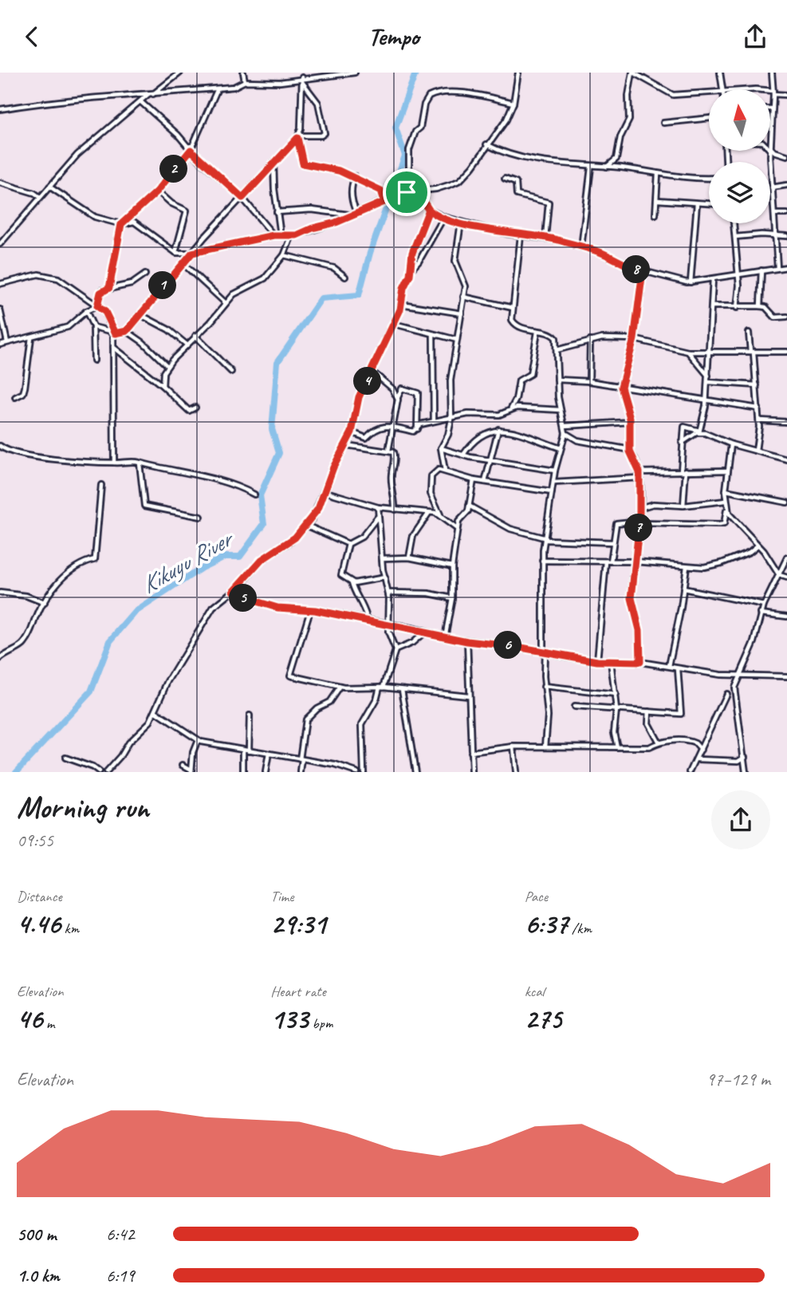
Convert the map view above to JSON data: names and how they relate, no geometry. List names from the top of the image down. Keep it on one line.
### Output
{"water":["Kikuyu River"],"north":"top","page":{"header":"Tempo","pins":["2","8","1","4","7","5","6"],"heading":["Morning run","09:55"],"stats":[["Distance","4.46 km"],["Time","29:31"],["Pace","6:37 /km"],["Elevation","46 m"],["Heart rate","133 bpm"],["kcal","275"]],"chart":["Elevation","97–129 m"],"list":[{"name":"500 m","note":"6:42"},{"name":"1.0 km","note":"6:19"}]}}
